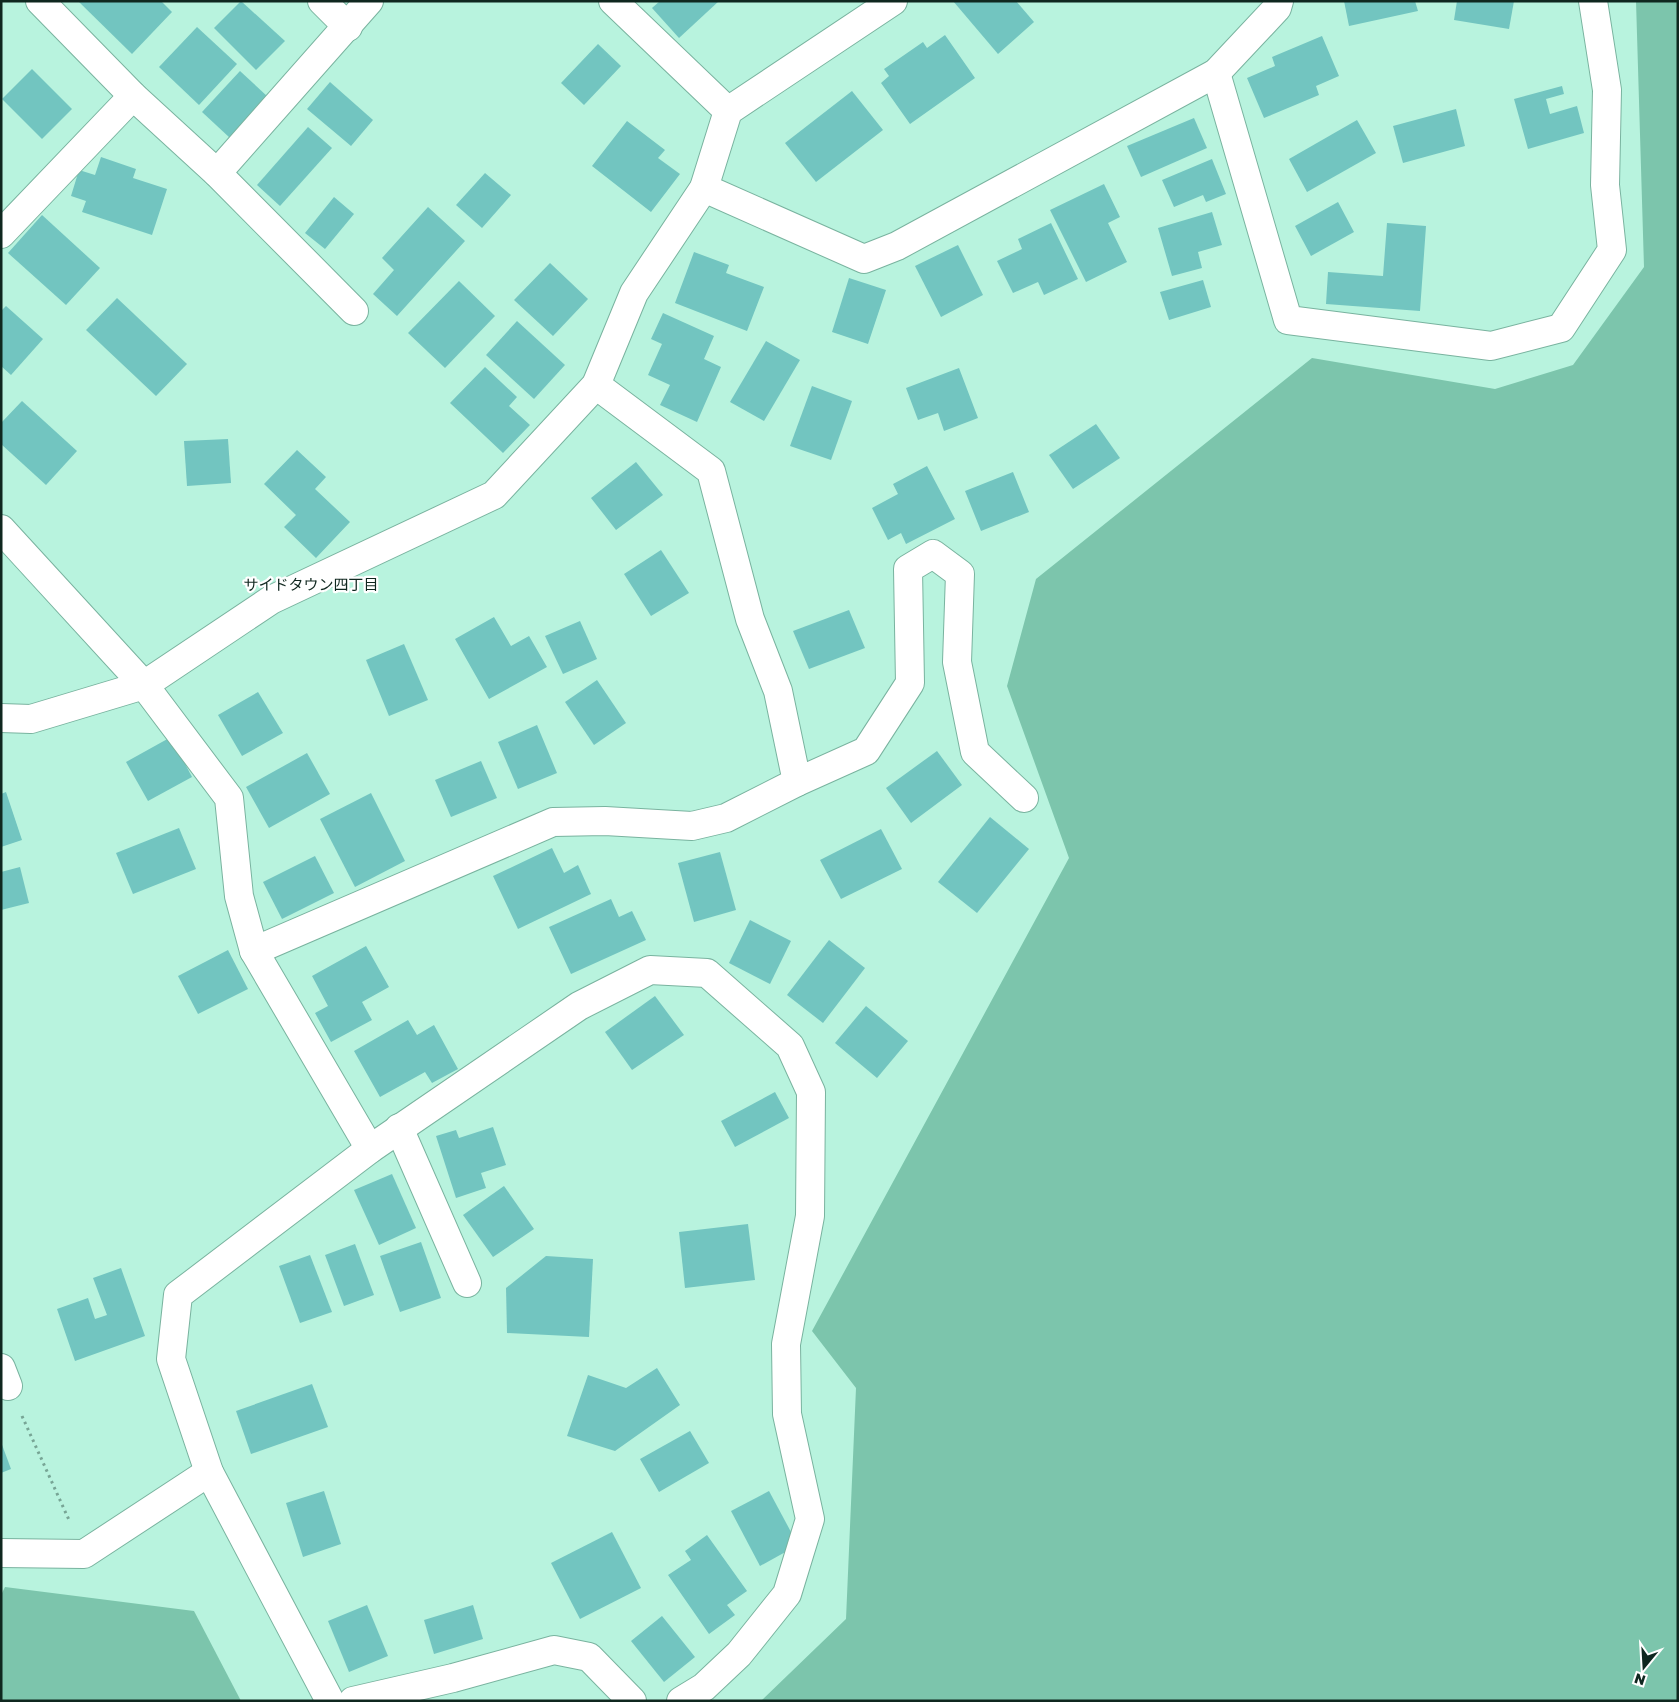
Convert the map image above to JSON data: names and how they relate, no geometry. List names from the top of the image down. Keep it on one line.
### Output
{"districts":["サイドタウン四丁目"],"north":"bottom"}
